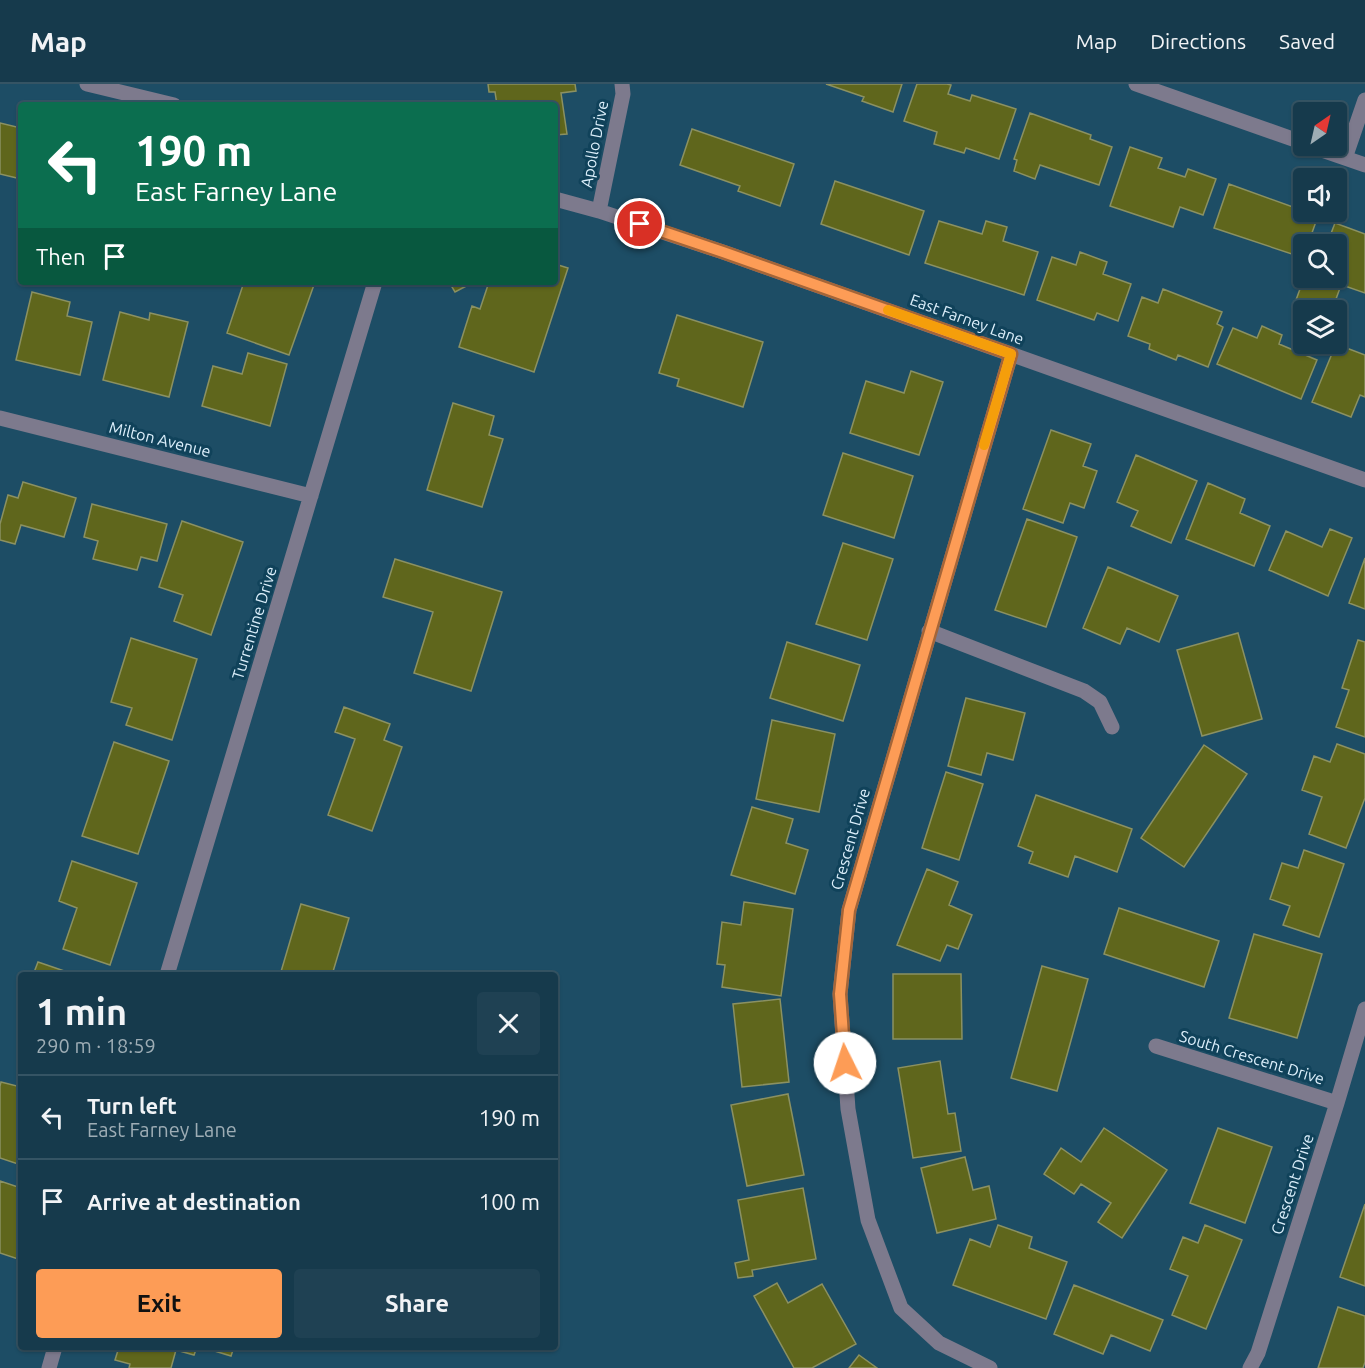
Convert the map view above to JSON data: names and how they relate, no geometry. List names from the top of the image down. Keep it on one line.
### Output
{"streets":{"street":["Apollo Drive","East Farney Lane","Milton Avenue","Turrentine Drive","Crescent Drive","South Crescent Drive"]},"crossings":[["Apollo Drive","East Farney Lane"],["East Farney Lane","Crescent Drive"],["Milton Avenue","Turrentine Drive"],["Crescent Drive","South Crescent Drive"]],"north":"top right","page":{"header":"Map","nav":["Map","Directions","Saved"],"turn":["190 m","East Farney Lane"],"then":"Then","heading":["1 min","290 m · 18:59"],"list":[{"name":"Turn left","note":"East Farney Lane","value":"190 m"},{"name":"Arrive at destination","value":"100 m"}],"buttons":["Exit","Share"]}}
